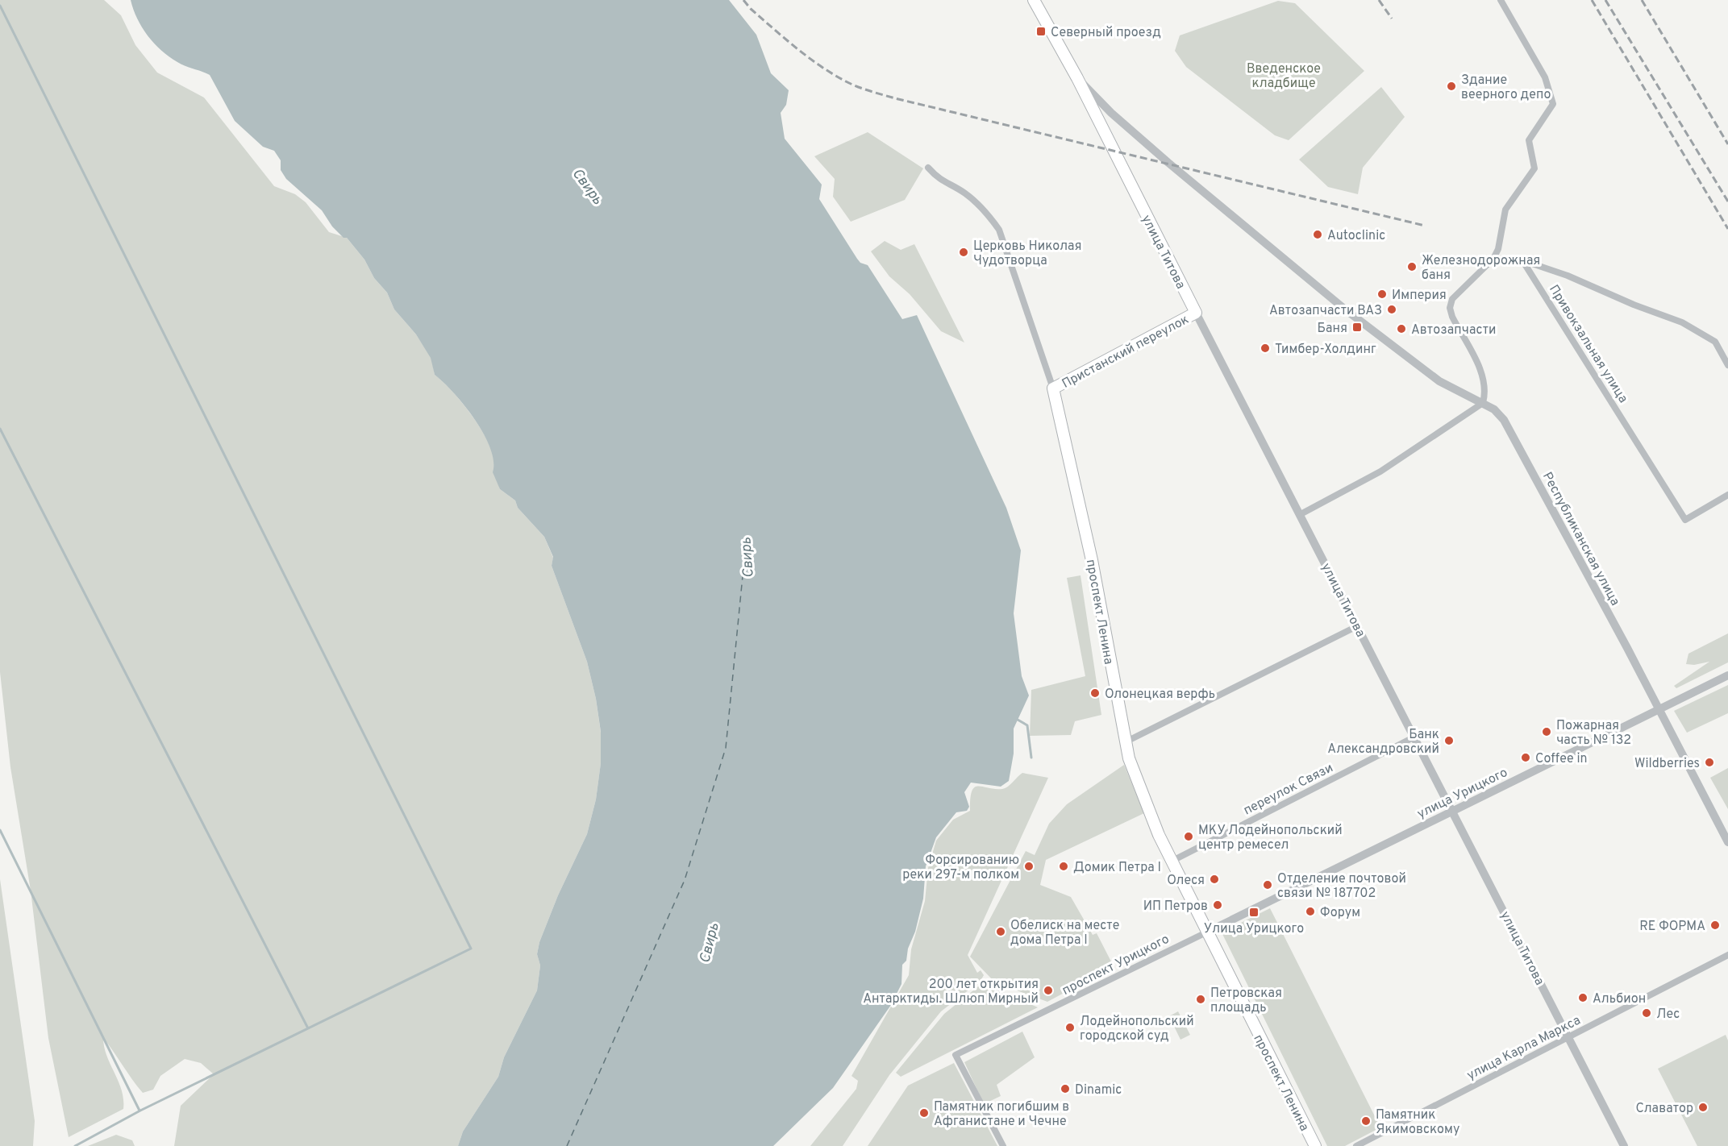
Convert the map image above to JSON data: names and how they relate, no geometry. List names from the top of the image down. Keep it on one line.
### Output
{"streets":{"main road":["улица Титова","Пристанский переулок","проспект Ленина"],"street":["Привокзальная улица","Республиканская улица","переулок Связи","улица Урицкого","проспект Урицкого","улица Карла Маркса"]},"crossings":[["улица Титова","Пристанский переулок"],["улица Титова","Республиканская улица"],["улица Титова","переулок Связи"],["улица Титова","улица Урицкого"],["улица Титова","улица Карла Маркса"],["Пристанский переулок","проспект Ленина"],["Республиканская улица","улица Урицкого"],["проспект Ленина","переулок Связи"],["проспект Ленина","улица Урицкого"],["проспект Ленина","проспект Урицкого"],["улица Урицкого","проспект Урицкого"]],"water":["Свирь"],"parks":["Введенское кладбище"],"places":{"transit":["Северный проезд","Баня","Улица Урицкого"],"other":["Здание веерного депо","Autoclinic","Церковь Николая Чудотворца","Железнодорожная баня","Империя","Автозапчасти ВАЗ","Автозапчасти","Тимбер-Холдинг","Олонецкая верфь","Пожарная часть № 132","Банк Александровский","Coffee in","Wildberries","МКУ Лодейнопольский центр ремесел","Форсированию реки 297-м полком","Домик Петра I","Олеся","Отделение почтовой связи № 187702","ИП Петров","Форум","RE ФОРМА","Обелиск на месте дома Петра I","200 лет открытия Антарктиды. Шлюп Мирный","Альбион","Петровская площадь","Лес","Лодейнопольский городской суд","Dinamic","Славатор","Памятник погибшим в Афганистане и Чечне","Памятник Якимовскому"]}}
